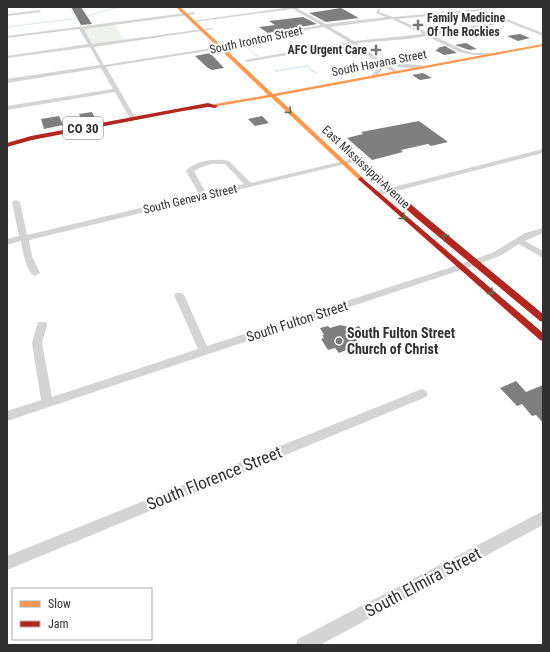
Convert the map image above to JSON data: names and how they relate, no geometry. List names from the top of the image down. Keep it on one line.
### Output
{"streets":{"main road":["South Havana Street","CO 30","East Mississippi Avenue"],"street":["South Ironton Street","South Geneva Street","South Fulton Street","South Florence Street","South Elmira Street"]},"crossings":[["South Ironton Street","East Mississippi Avenue"],["South Havana Street","East Mississippi Avenue"],["East Mississippi Avenue","South Geneva Street"],["East Mississippi Avenue","South Fulton Street"]],"places":{"health":["Family Medicine Of The Rockies","AFC Urgent Care"],"other":["South Fulton Street Church of Christ"]},"legend":["Slow","Jam"]}
